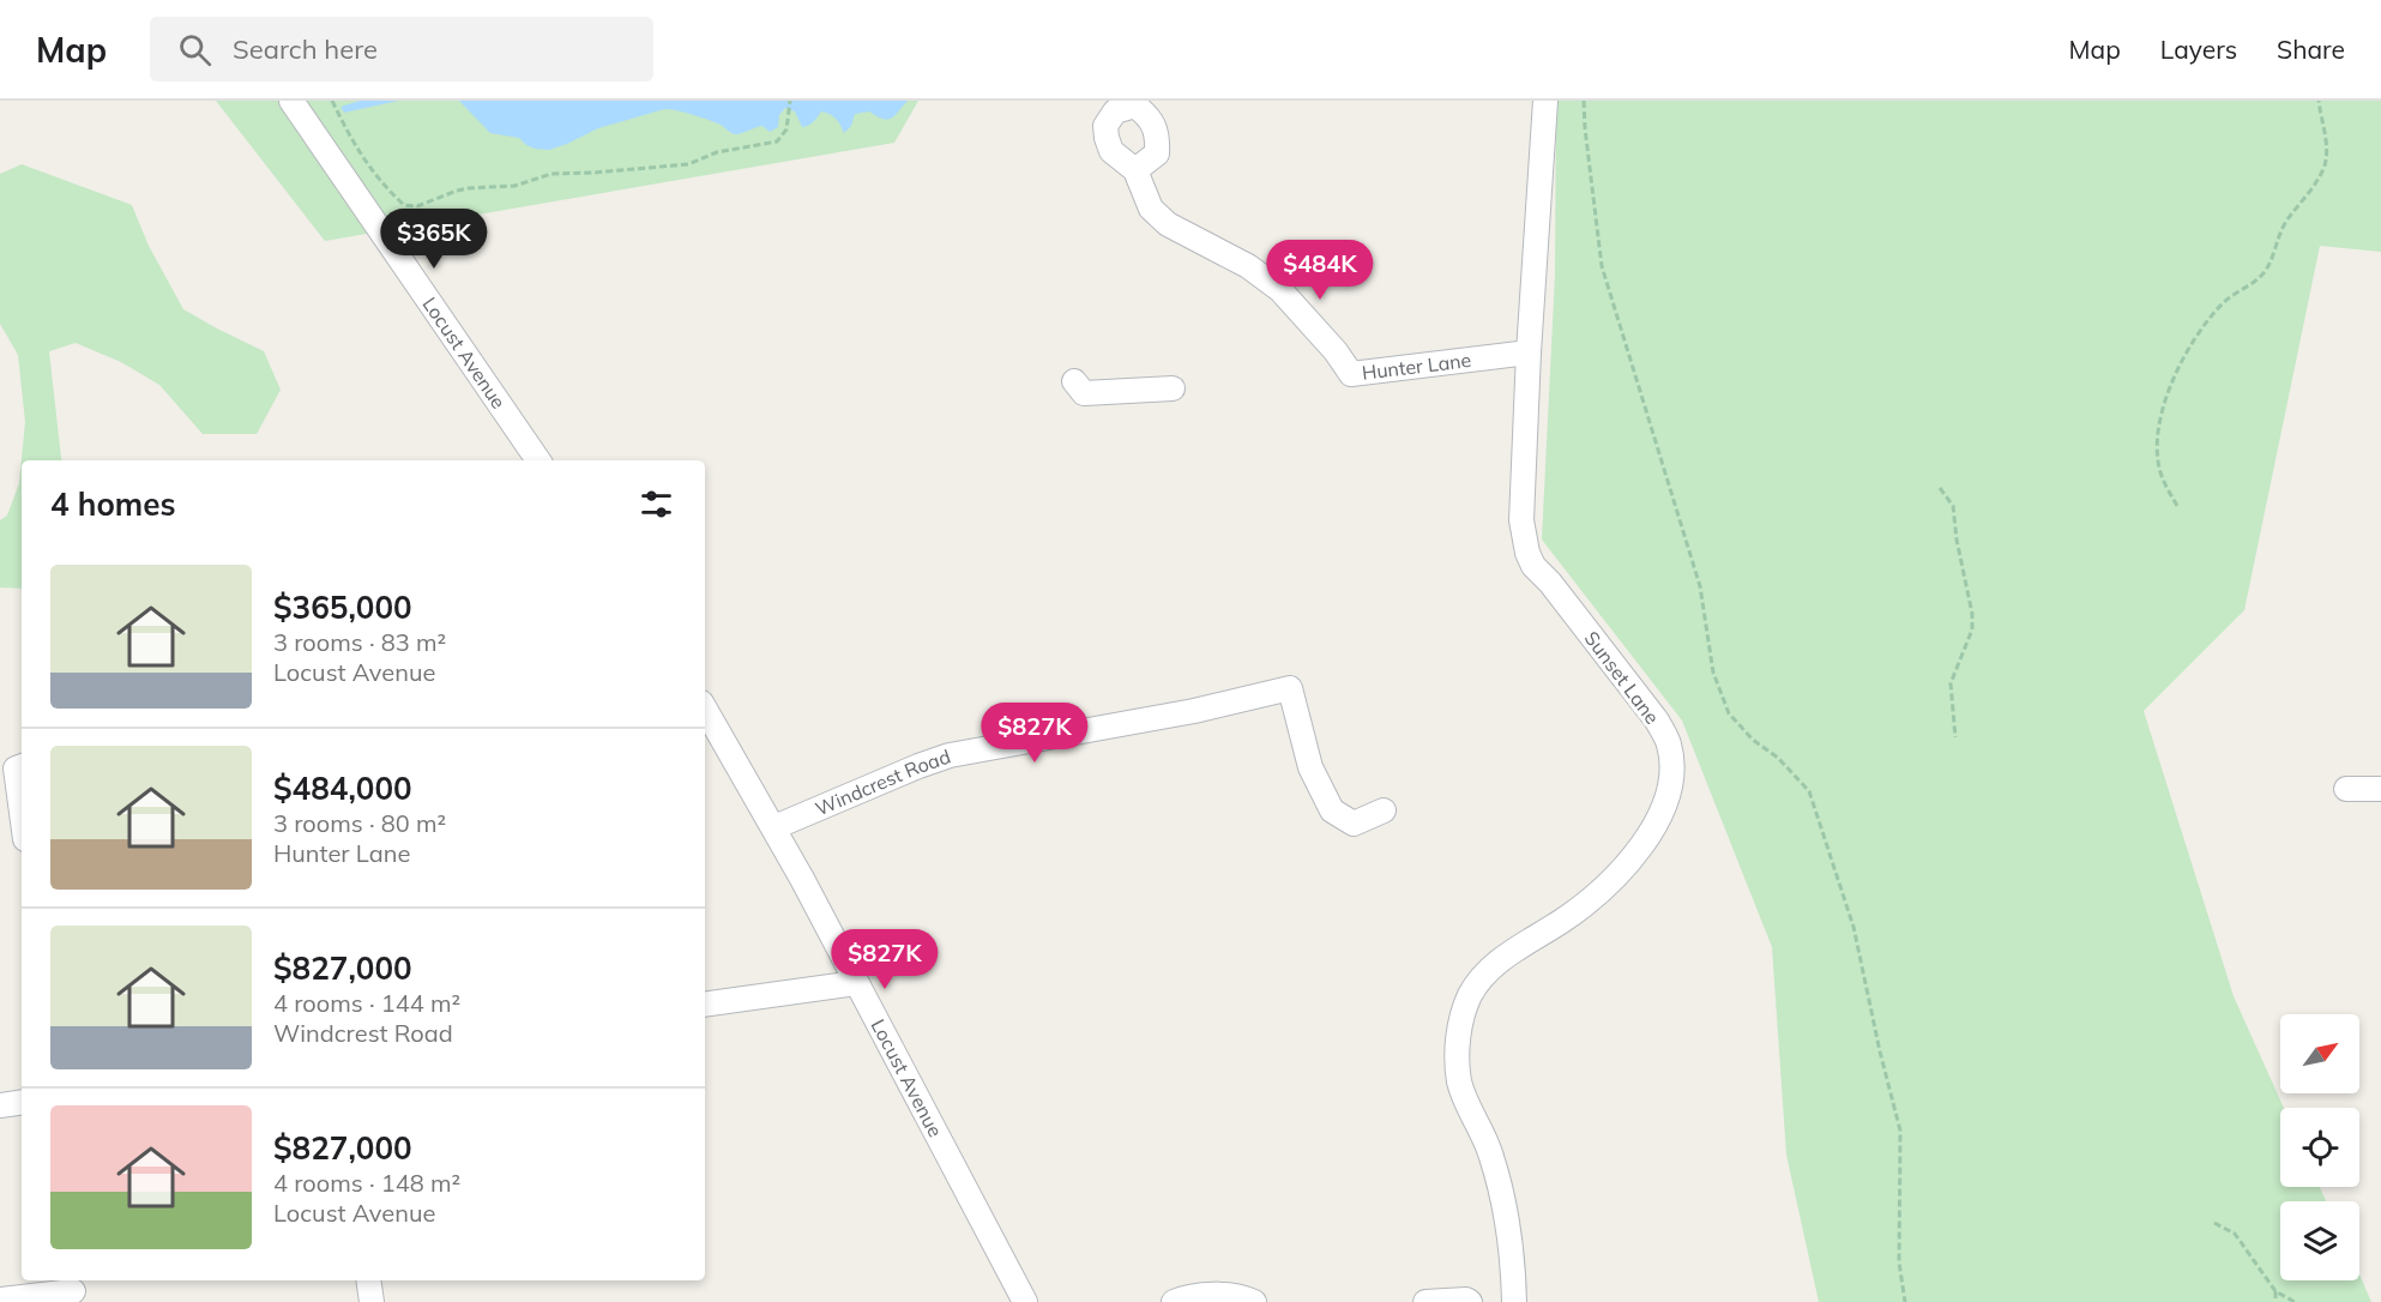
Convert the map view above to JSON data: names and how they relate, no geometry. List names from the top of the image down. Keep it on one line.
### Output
{"streets":{"street":["Locust Avenue","Hunter Lane","Sunset Lane","Windcrest Road"]},"crossings":[["Locust Avenue","Windcrest Road"],["Hunter Lane","Sunset Lane"]],"north":"top right","page":{"header":"Map","search":"Search here","nav":["Map","Layers","Share"],"price":["$365K","$484K","$827K","$827K"],"heading":"4 homes","list":[{"name":"$365,000","note":"3 rooms · 83 m² · Locust Avenue"},{"name":"$484,000","note":"3 rooms · 80 m² · Hunter Lane"},{"name":"$827,000","note":"4 rooms · 144 m² · Windcrest Road"},{"name":"$827,000","note":"4 rooms · 148 m² · Locust Avenue"}]}}
